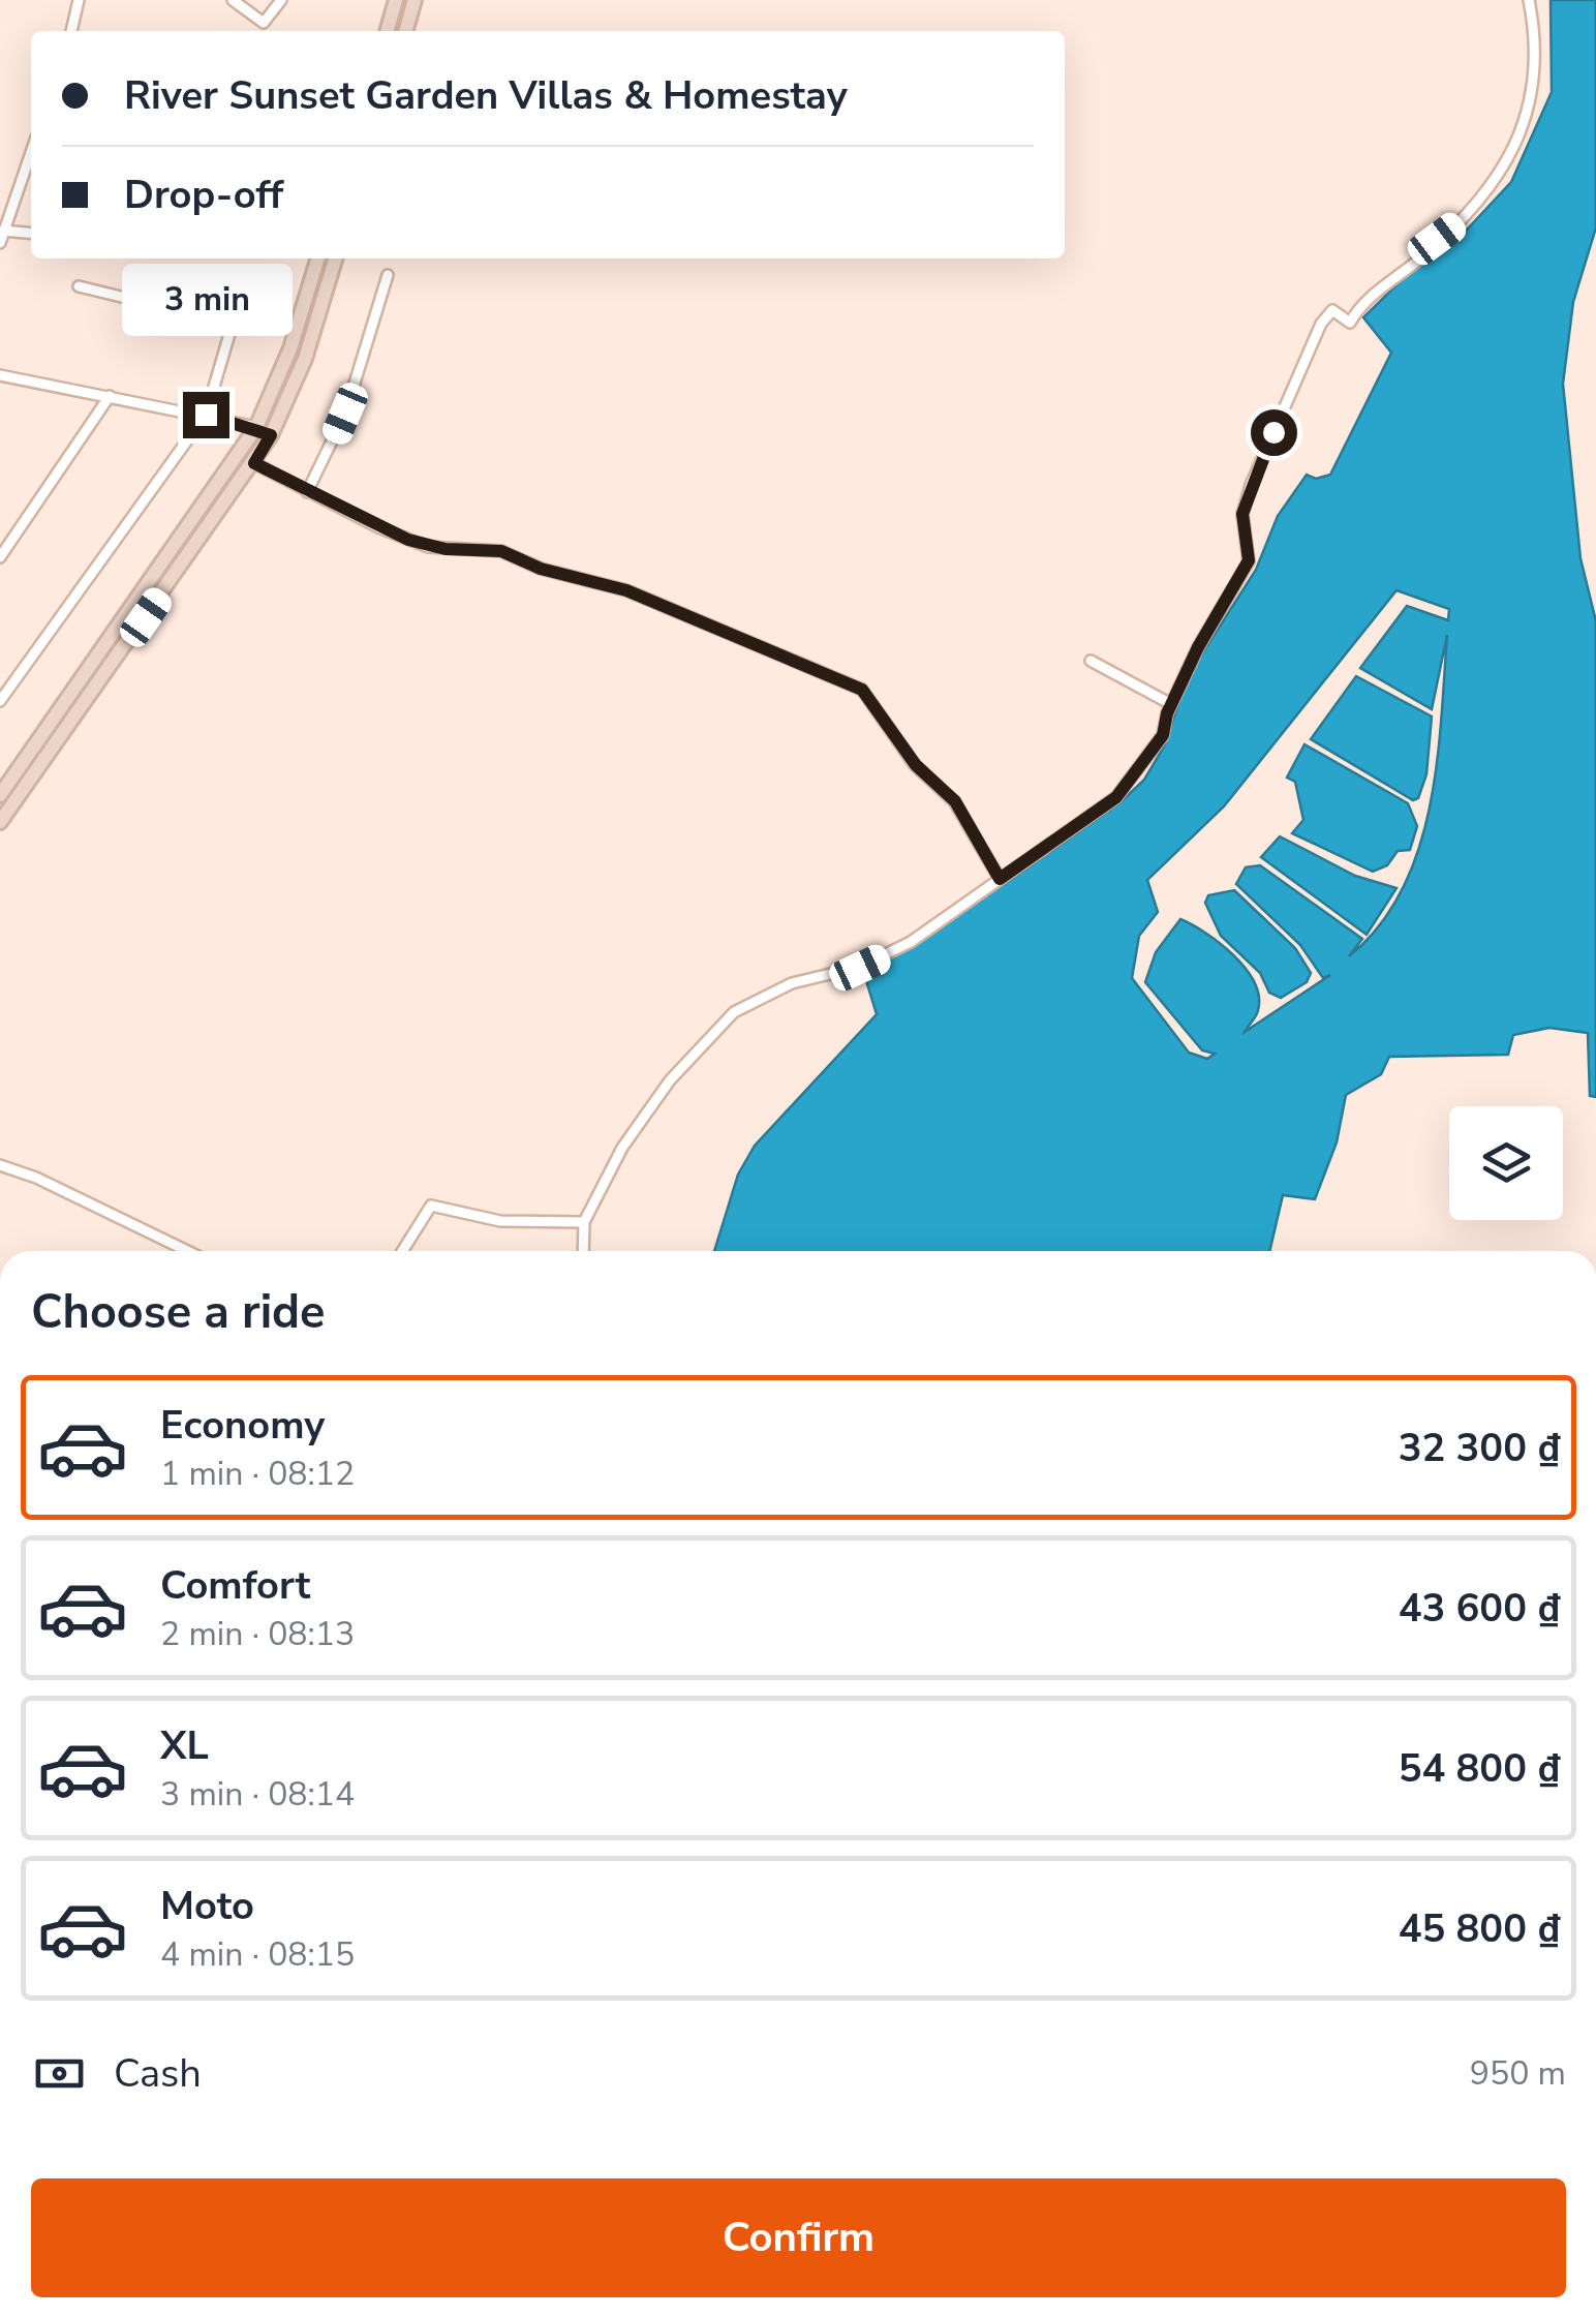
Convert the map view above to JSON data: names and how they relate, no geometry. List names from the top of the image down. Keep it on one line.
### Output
{"page":{"banner":["River Sunset Garden Villas & Homestay","Drop-off"],"bubble":"3 min","heading":"Choose a ride","list":[{"name":"Economy","note":"1 min · 08:12","value":"32 300 ₫"},{"name":"Comfort","note":"2 min · 08:13","value":"43 600 ₫"},{"name":"XL","note":"3 min · 08:14","value":"54 800 ₫"},{"name":"Moto","note":"4 min · 08:15","value":"45 800 ₫"}],"pay":["Cash","950 m"],"buttons":"Confirm"}}
